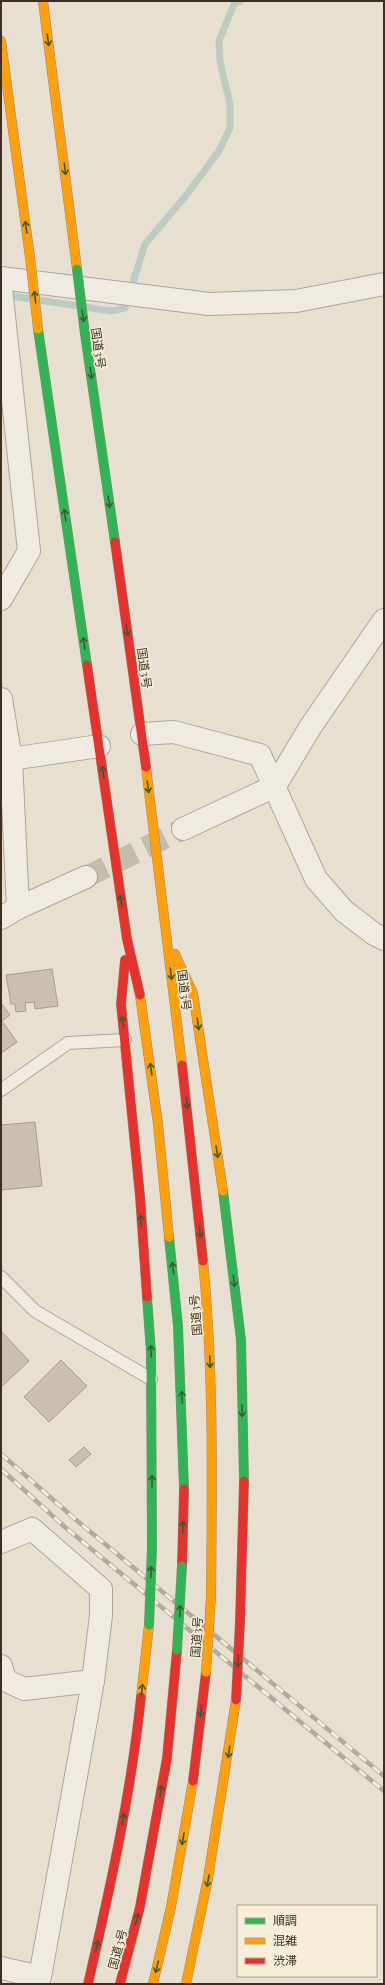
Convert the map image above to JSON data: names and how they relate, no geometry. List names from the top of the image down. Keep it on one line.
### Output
{"streets":{"highway":["国道3号"]},"legend":["順調","混雑","渋滞"]}
